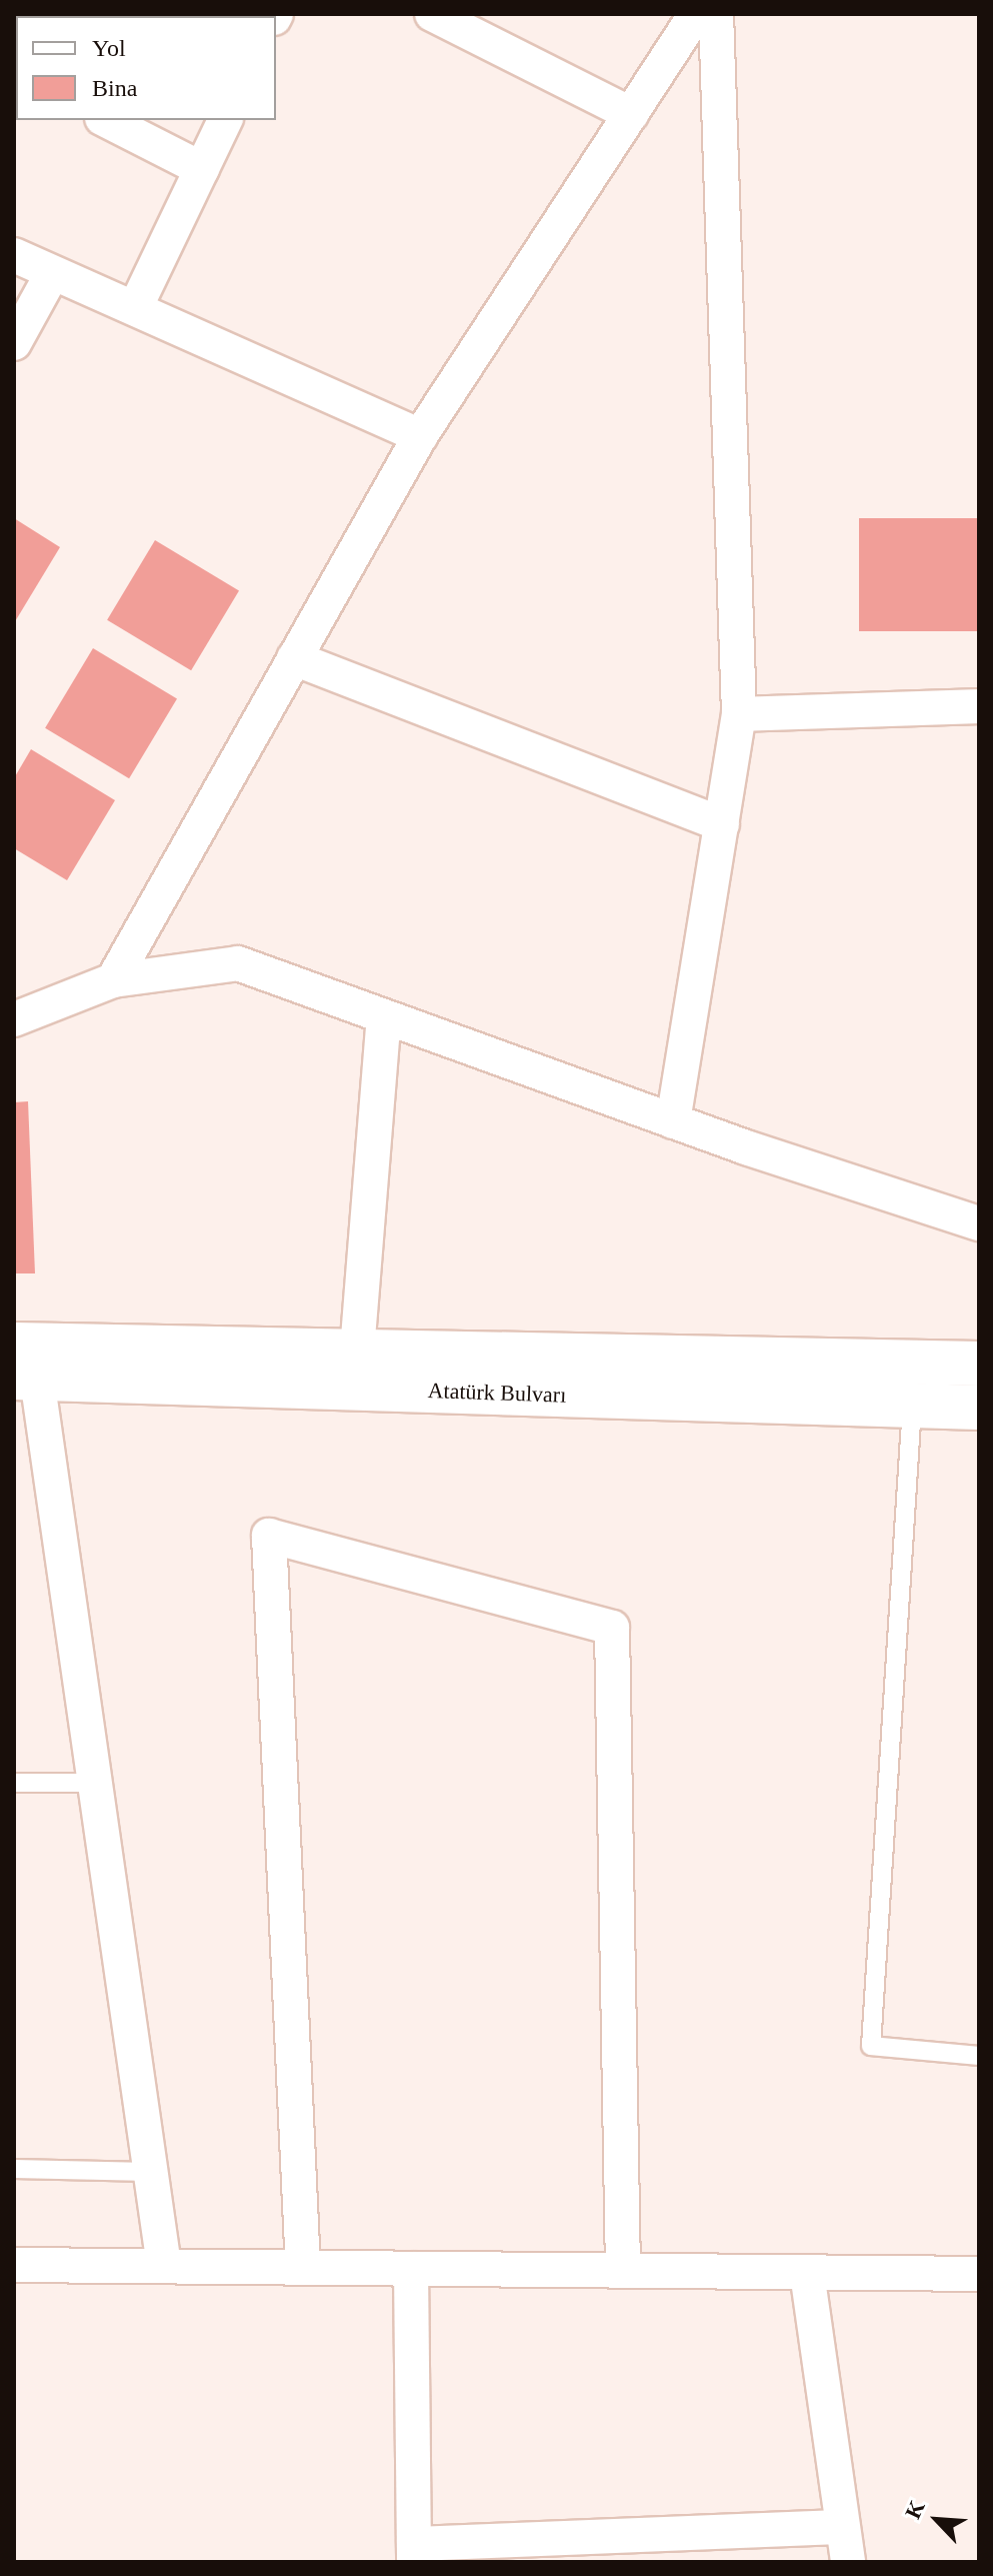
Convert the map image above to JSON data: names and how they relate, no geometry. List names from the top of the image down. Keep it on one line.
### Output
{"streets":{"main road":["Atatürk Bulvarı"]},"legend":["Yol","Bina"],"north":"top left"}
